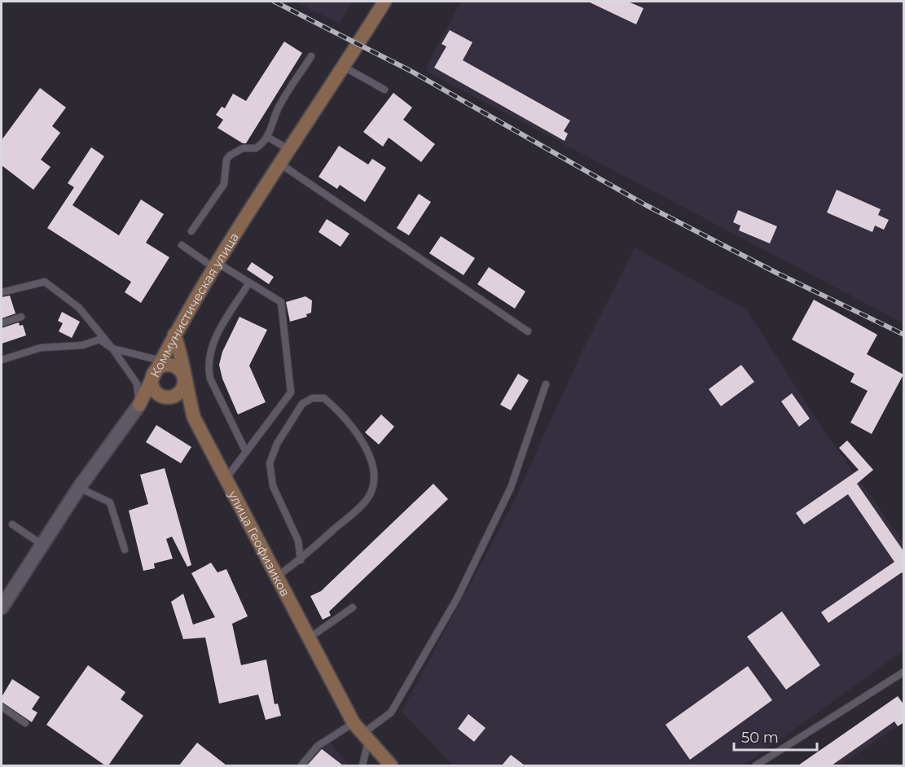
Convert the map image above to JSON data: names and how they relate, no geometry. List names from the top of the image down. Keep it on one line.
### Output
{"streets":{"main road":["Коммунистическая улица","улица Геофизиков"]},"crossings":[["Коммунистическая улица","улица Геофизиков"]],"scale_bar":"50 m"}
